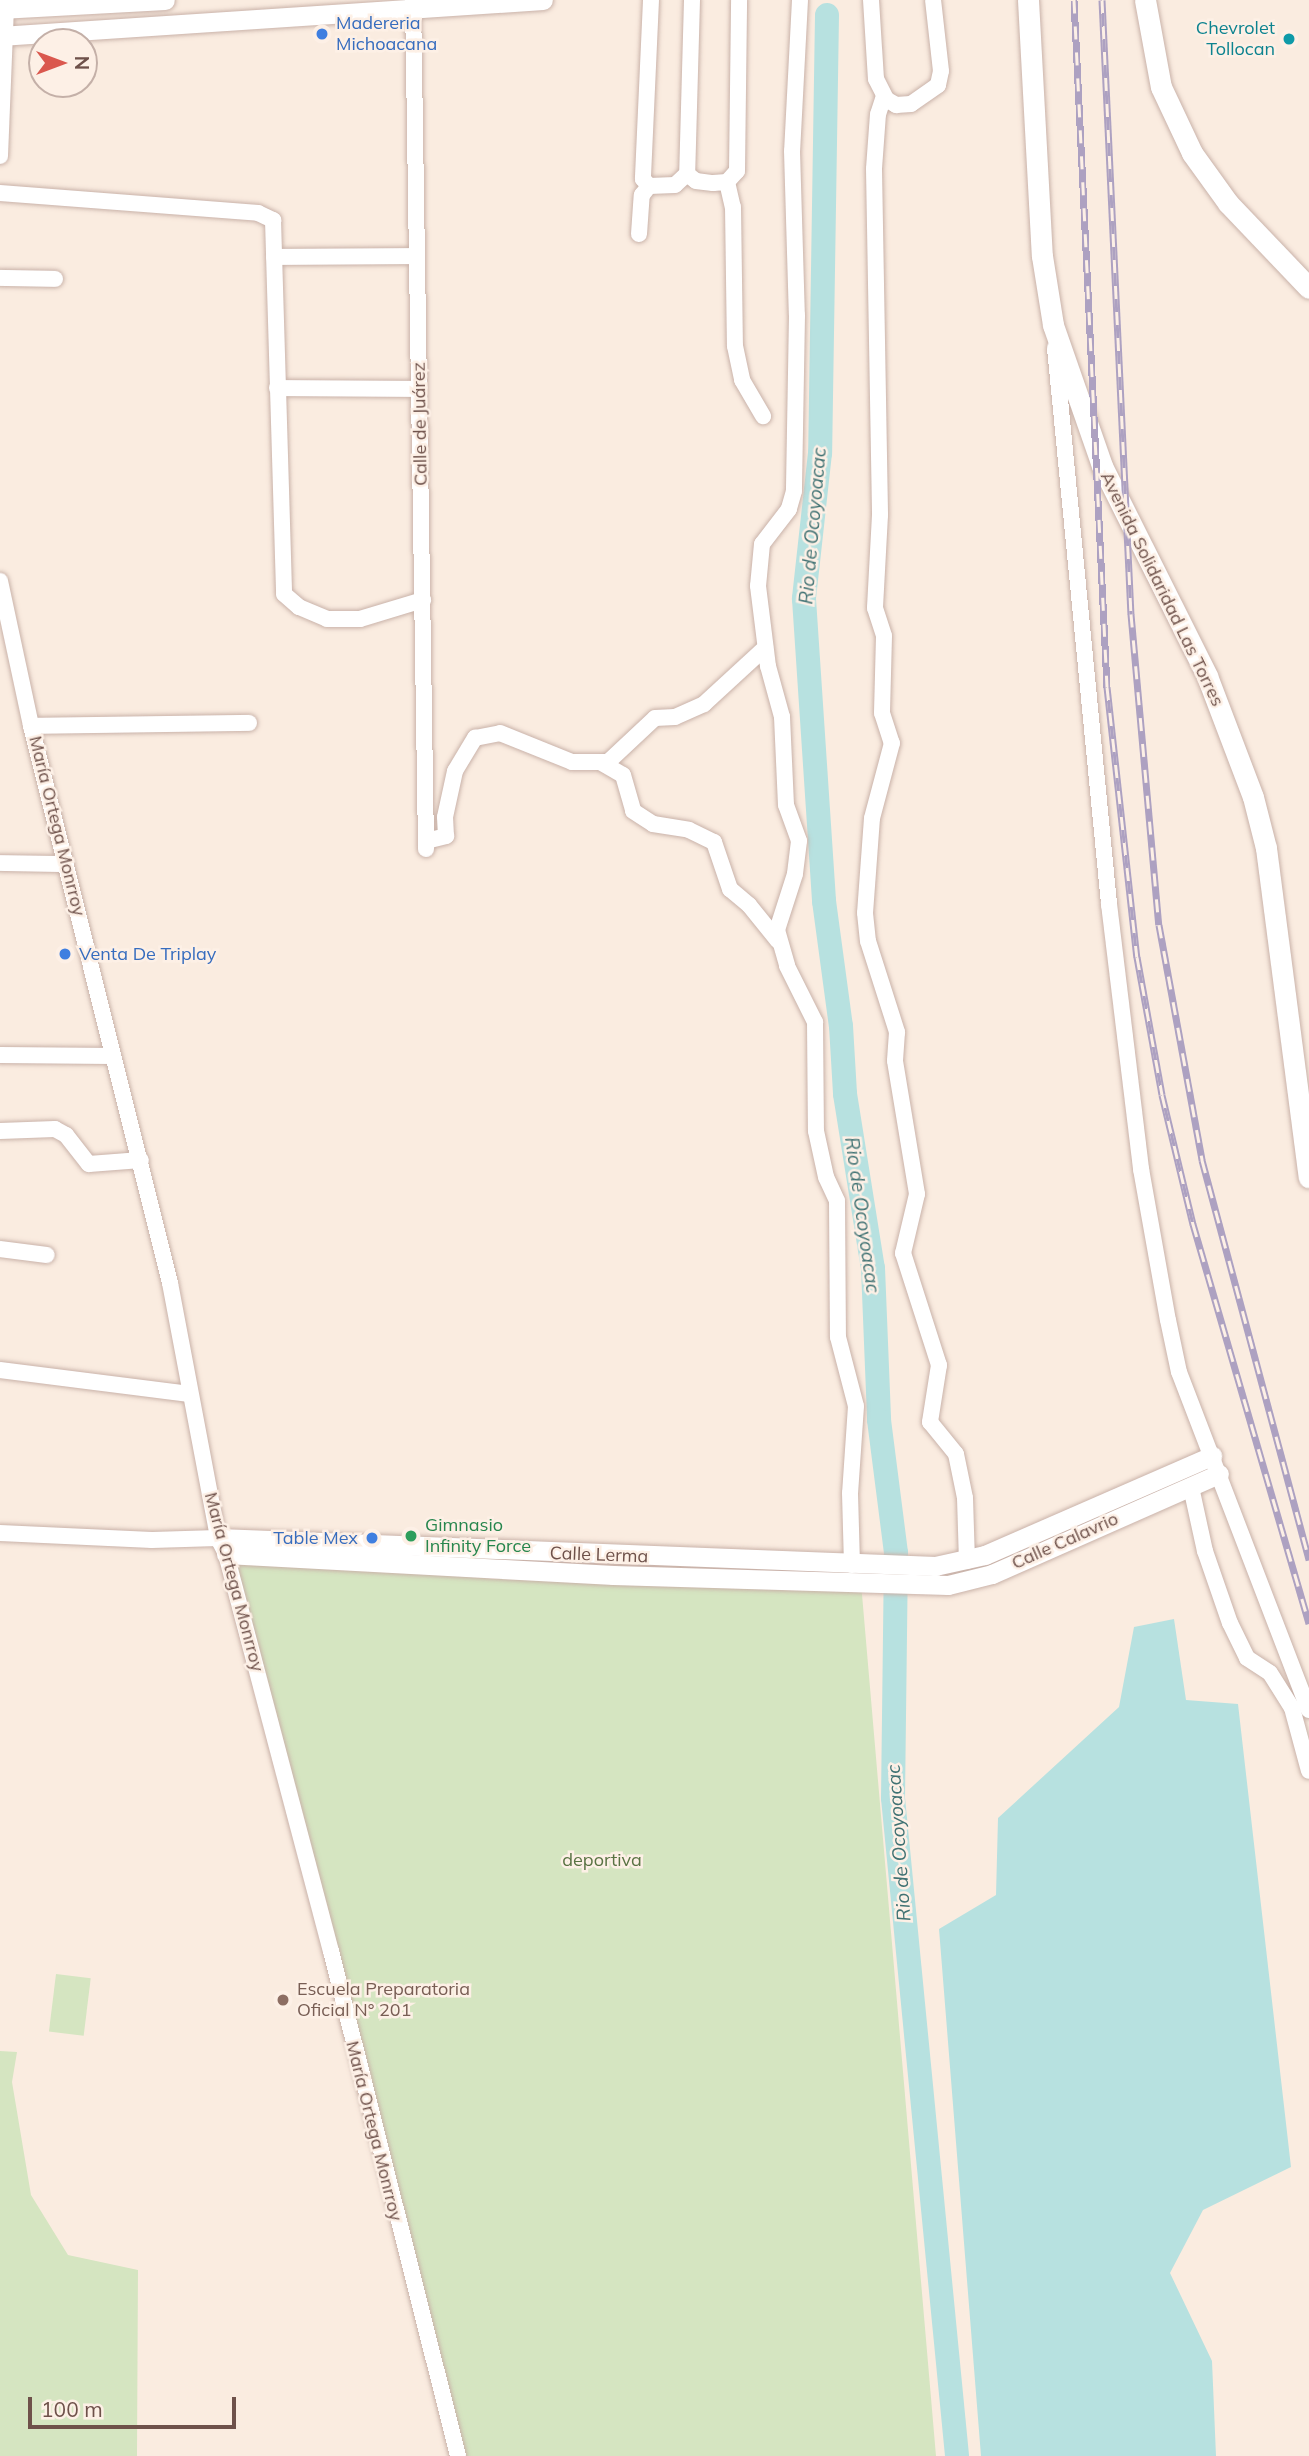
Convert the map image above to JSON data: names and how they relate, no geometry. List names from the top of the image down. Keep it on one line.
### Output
{"streets":{"main road":["Avenida Solidaridad Las Torres"],"street":["Calle de Juárez","María Ortega Monrroy","Calle Calavrio","Calle Lerma"]},"crossings":[["María Ortega Monrroy","Calle Lerma"],["Calle Calavrio","Calle Lerma"]],"water":["Rio de Ocoyoacac"],"parks":["deportiva"],"places":["Madereria Michoacana","Chevrolet Tollocan","Venta De Triplay","Gimnasio Infinity Force","Table Mex","Escuela Preparatoria Oficial N° 201"],"scale_bar":"100 m","north":"right"}
